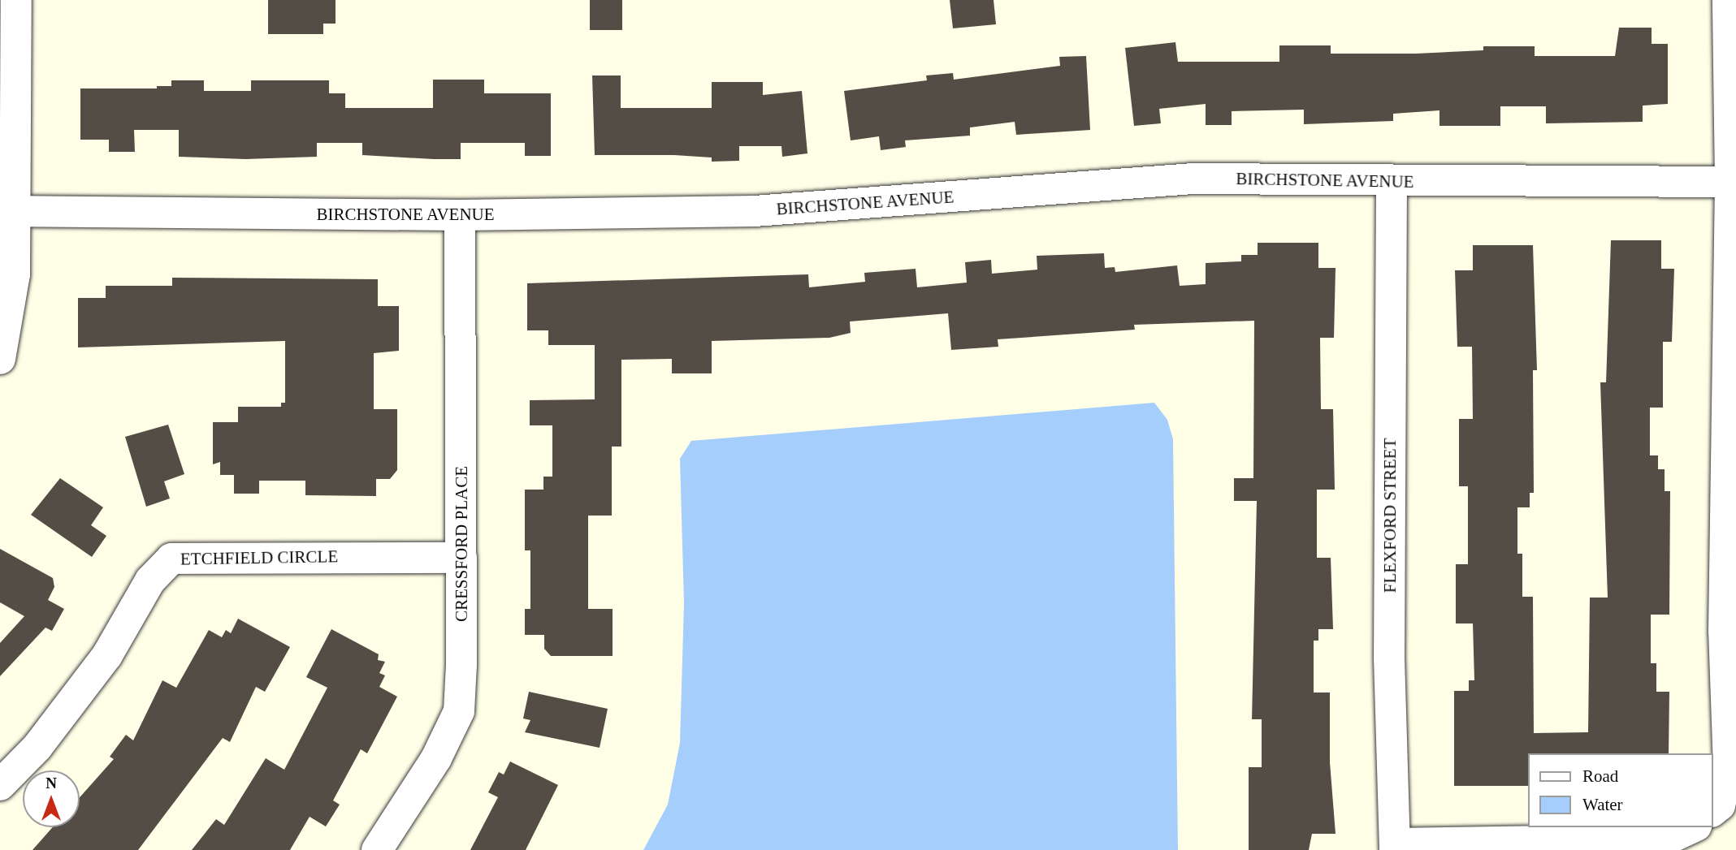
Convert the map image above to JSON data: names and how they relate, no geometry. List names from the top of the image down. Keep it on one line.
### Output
{"streets":{"street":["BIRCHSTONE AVENUE","FLEXFORD STREET","CRESSFORD PLACE","ETCHFIELD CIRCLE"]},"crossings":[["BIRCHSTONE AVENUE","FLEXFORD STREET"],["BIRCHSTONE AVENUE","CRESSFORD PLACE"],["CRESSFORD PLACE","ETCHFIELD CIRCLE"]],"legend":["Road","Water"],"north":"top"}
